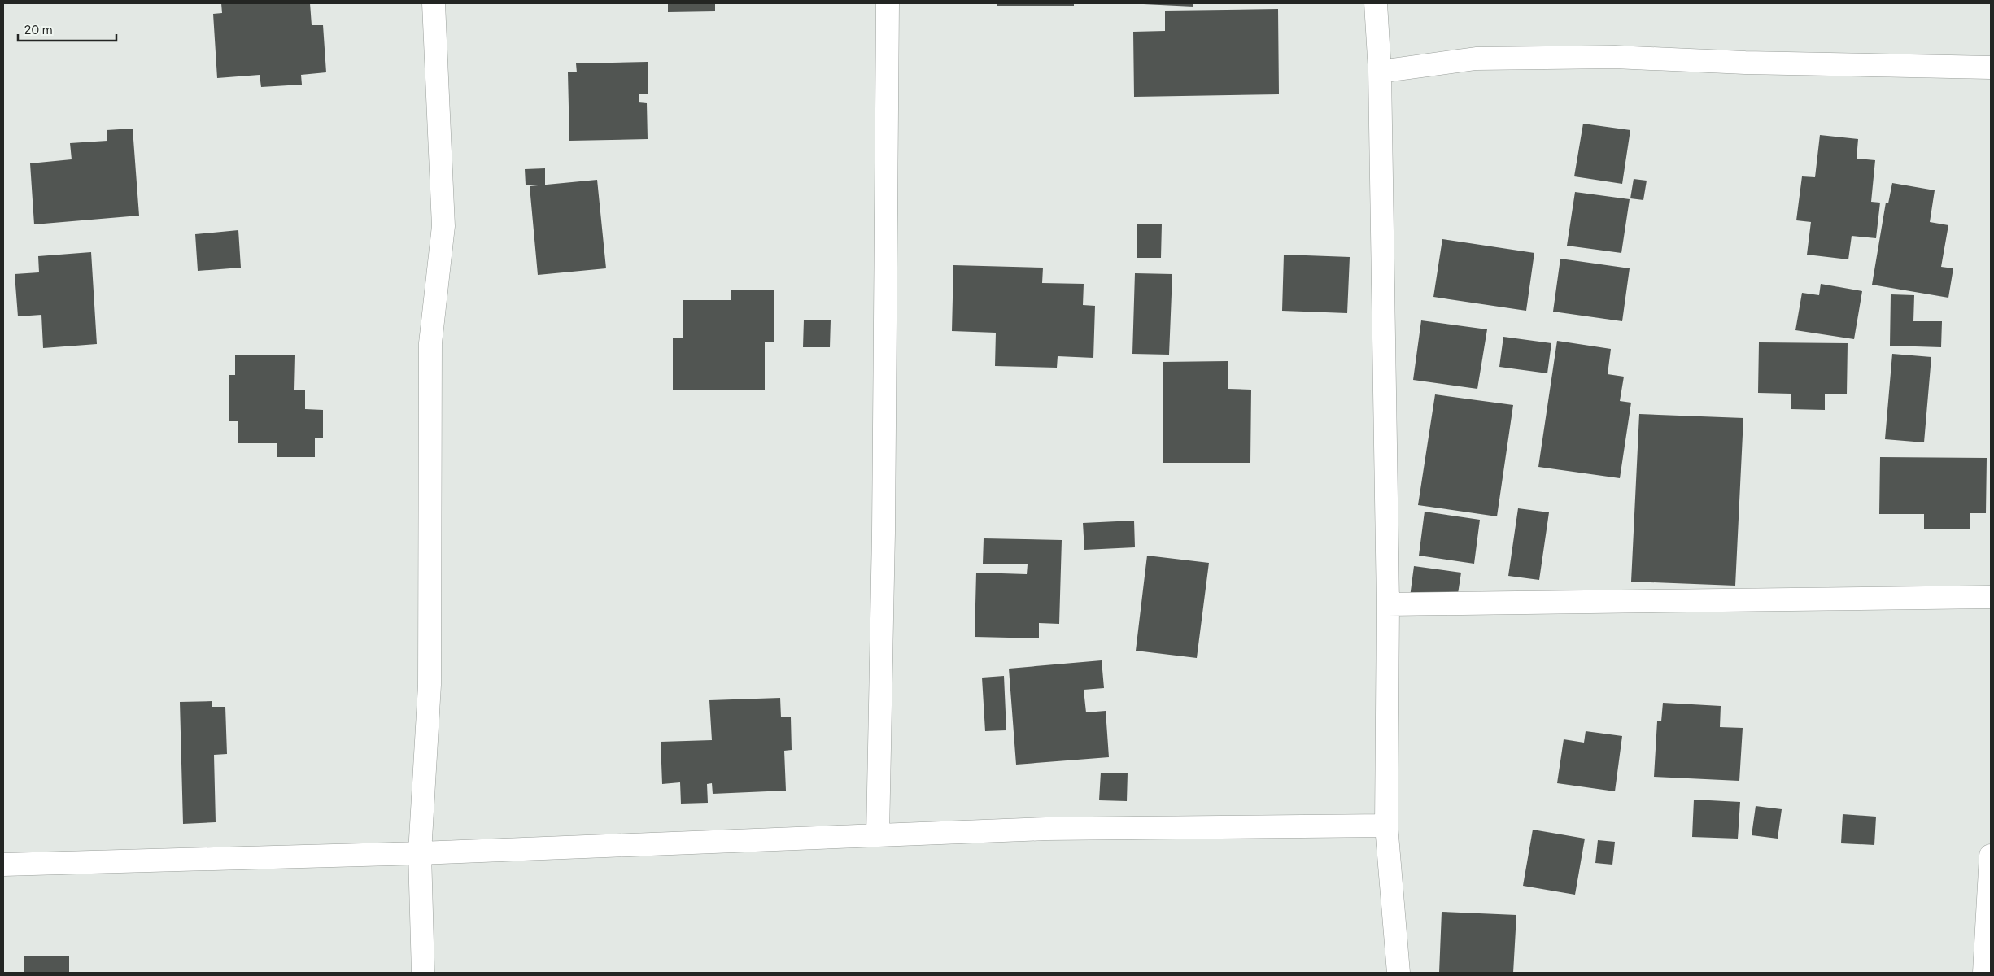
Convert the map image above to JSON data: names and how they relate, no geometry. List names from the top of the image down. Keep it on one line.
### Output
{"scale_bar":"20 m"}
